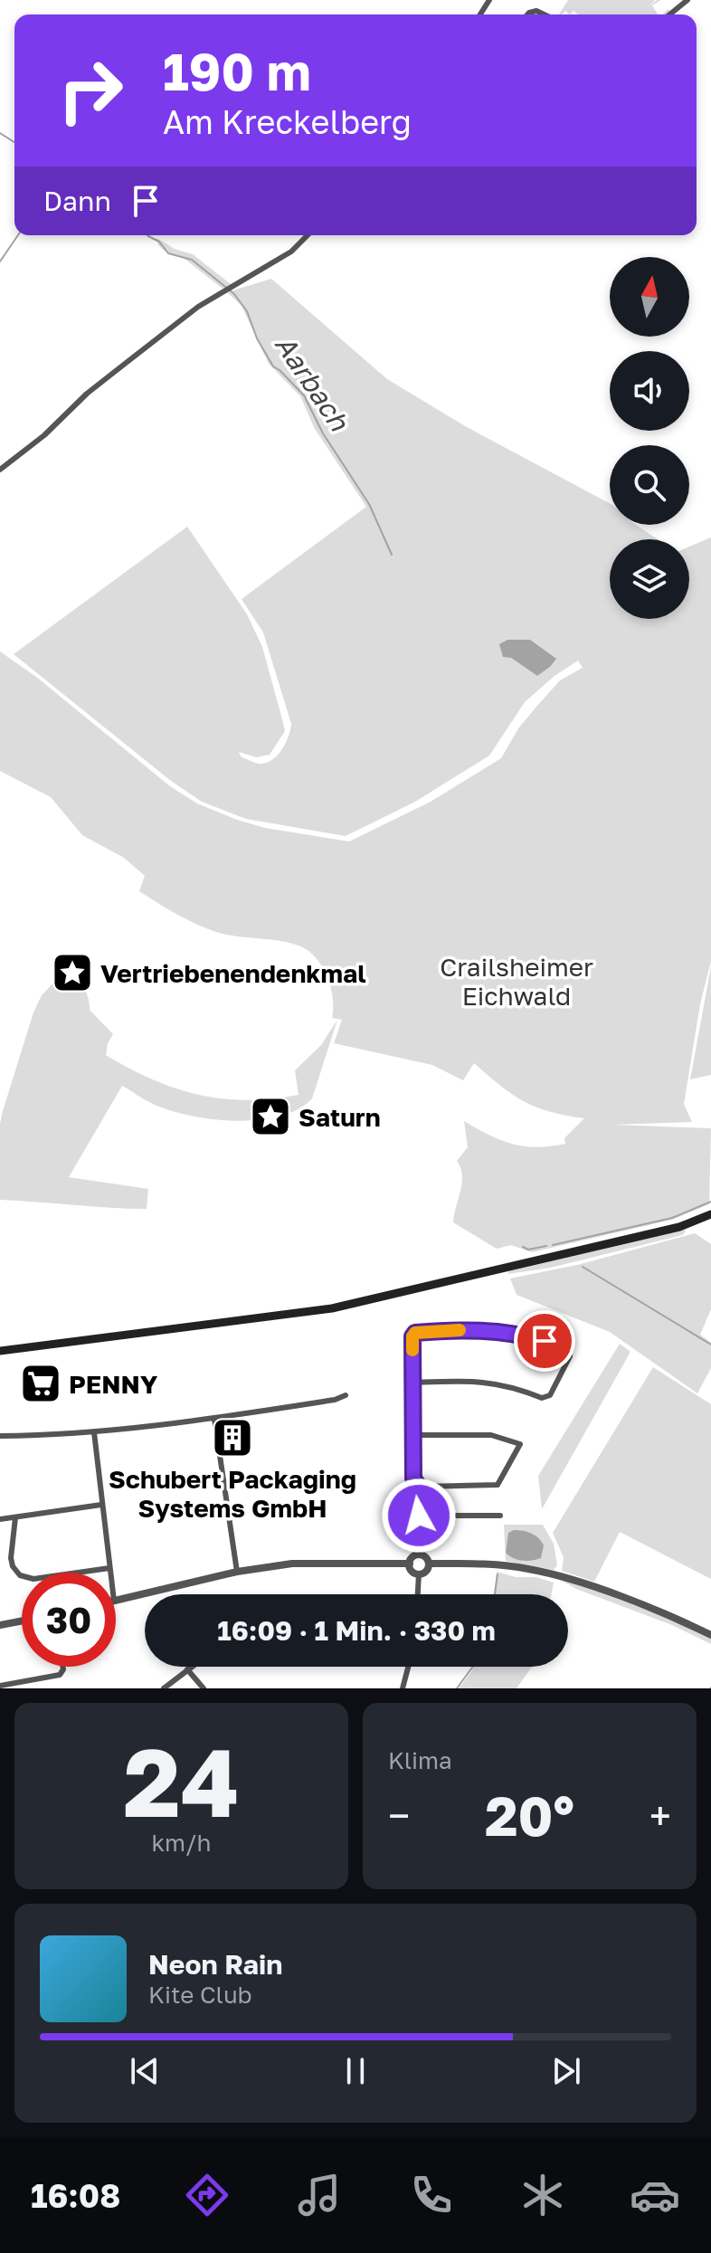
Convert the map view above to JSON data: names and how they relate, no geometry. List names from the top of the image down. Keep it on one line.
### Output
{"water":["Aarbach"],"parks":["Crailsheimer Eichwald"],"places":{"place":["Vertriebenendenkmal","Saturn"],"supermarket":["PENNY"],"building":["Schubert Packaging Systems GmbH"]},"north":"top","page":{"turn":["190 m","Am Kreckelberg"],"then":"Dann","limit":"30","trip":"16:09 · 1 Min. · 330 m","tile":[["24","km/h"],"Klima"],"heat":["−","20°","+"],"song":["Neon Rain","Kite Club"],"tabs":"16:08"}}
